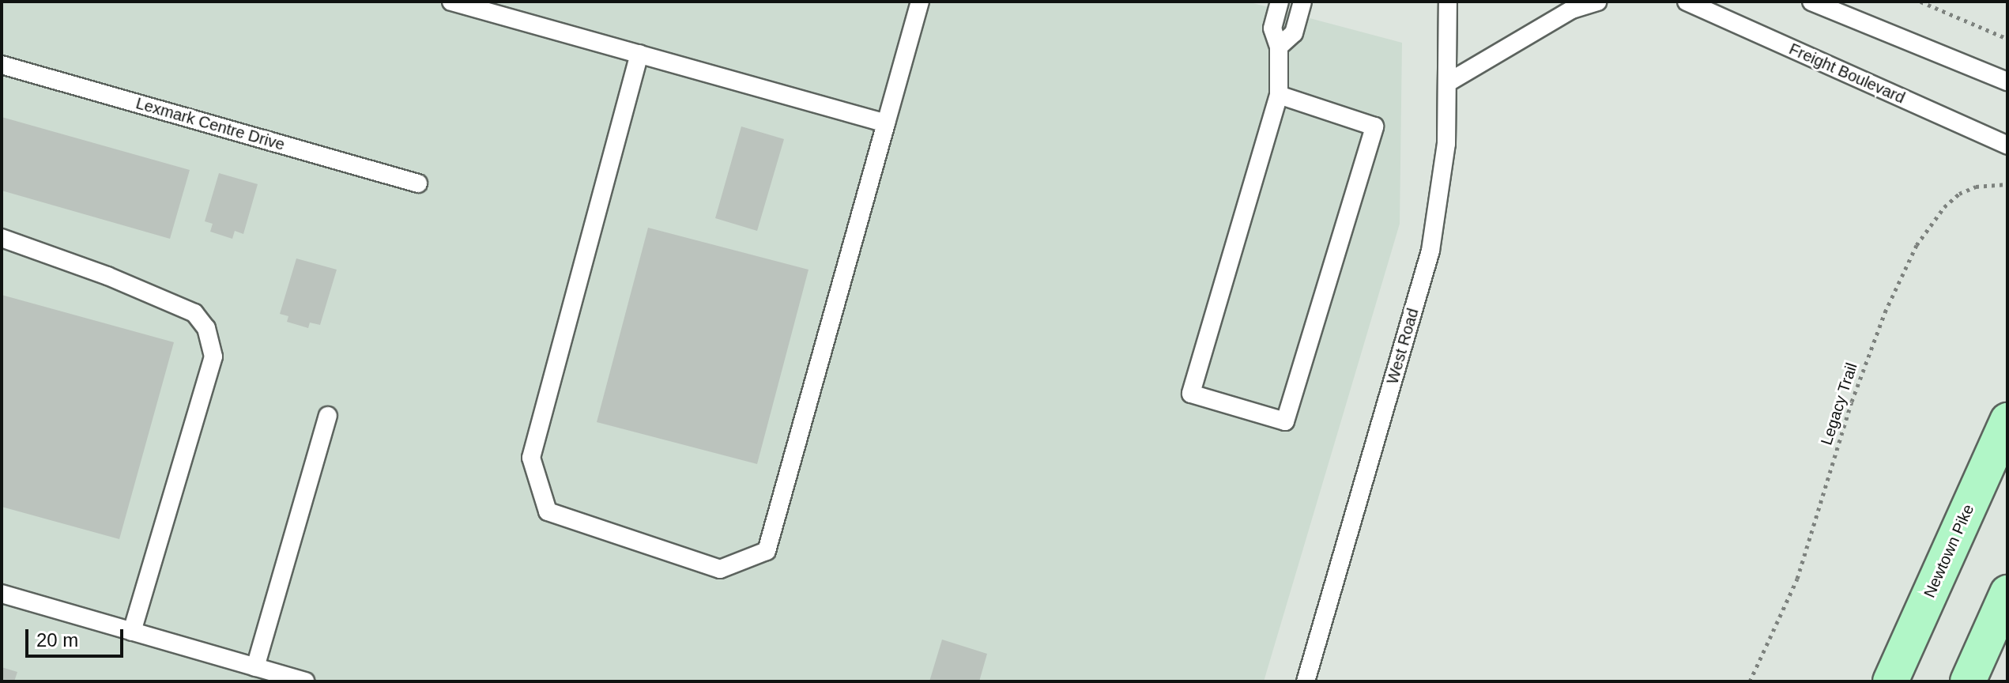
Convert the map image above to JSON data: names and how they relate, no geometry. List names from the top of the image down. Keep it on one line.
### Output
{"streets":{"main road":["Newtown Pike"],"lane":["Freight Boulevard","Lexmark Centre Drive","West Road"],"path":["Legacy Trail"]},"scale_bar":"20 m"}
